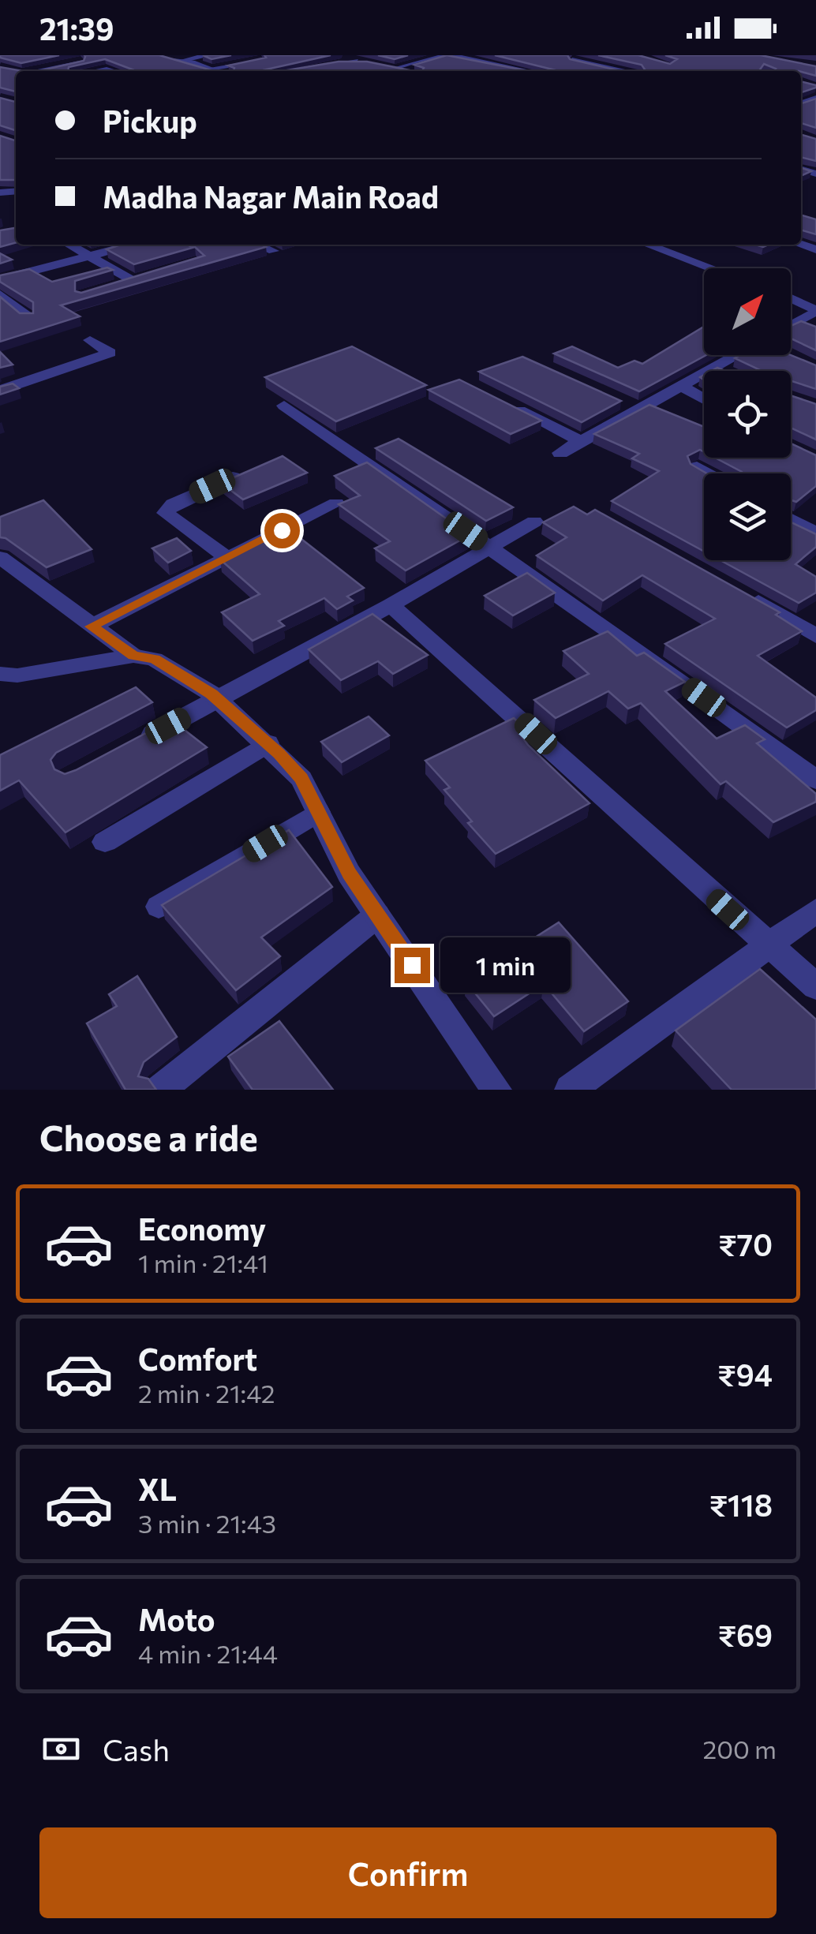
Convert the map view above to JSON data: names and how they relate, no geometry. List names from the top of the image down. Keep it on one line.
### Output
{"north":"top right","page":{"status":"21:39","banner":["Pickup","Madha Nagar Main Road"],"bubble":"1 min","heading":"Choose a ride","list":[{"name":"Economy","note":"1 min · 21:41","value":"₹70"},{"name":"Comfort","note":"2 min · 21:42","value":"₹94"},{"name":"XL","note":"3 min · 21:43","value":"₹118"},{"name":"Moto","note":"4 min · 21:44","value":"₹69"}],"pay":["Cash","200 m"],"buttons":"Confirm"}}
